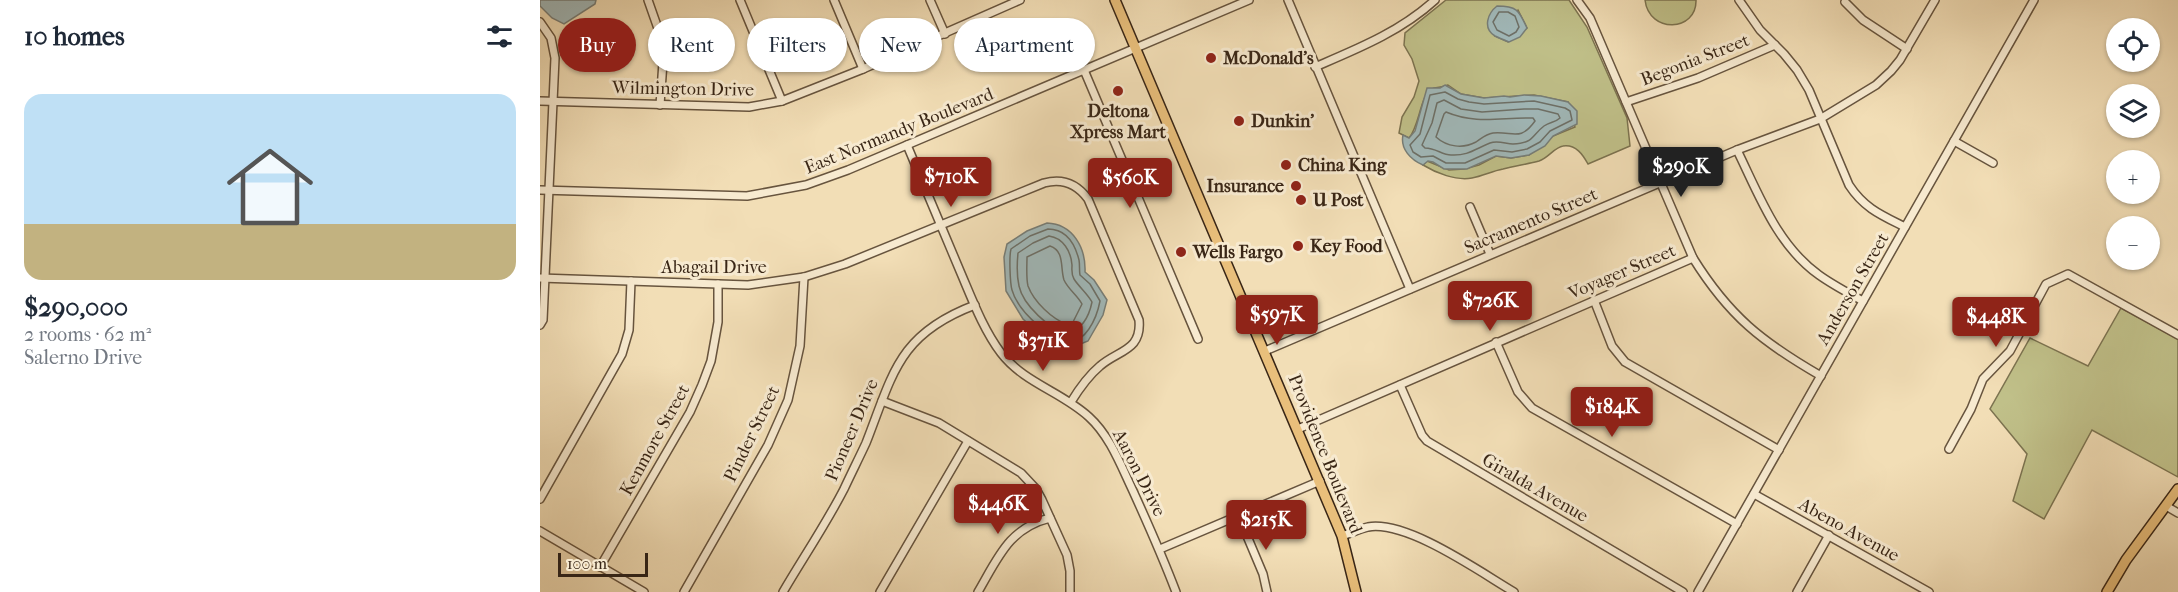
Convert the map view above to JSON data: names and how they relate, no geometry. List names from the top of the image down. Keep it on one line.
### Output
{"streets":{"main road":["Providence Boulevard"],"street":["Begonia Street","Wilmington Drive","East Normandy Boulevard","Sacramento Street","Abagail Drive","Voyager Street","Anderson Street","Pioneer Drive","Pinder Street","Kenmore Street","Aaron Drive","Giralda Avenue","Abeno Avenue"]},"crossings":[["East Normandy Boulevard","Providence Boulevard"],["East Normandy Boulevard","Aaron Drive"],["Sacramento Street","Providence Boulevard"],["Abagail Drive","Pinder Street"],["Abagail Drive","Kenmore Street"],["Abagail Drive","Aaron Drive"],["Voyager Street","Providence Boulevard"],["Voyager Street","Giralda Avenue"],["Anderson Street","Abeno Avenue"],["Pioneer Drive","Aaron Drive"]],"places":["McDonald's","Deltona Xpress Mart","Dunkin'","China King","Insurance","U Post","Key Food","Wells Fargo"],"scale_bar":"100 m","page":{"heading":"10 homes","map_buttons":["+","−"],"chip":["Buy","Rent","Filters","New","Apartment"],"list":[{"name":"$290,000","note":"2 rooms · 62 m² · Salerno Drive"}],"price":["$290K","$710K","$560K","$726K","$597K","$448K","$371K","$184K","$446K","$215K"],"scale":"100 m"}}
